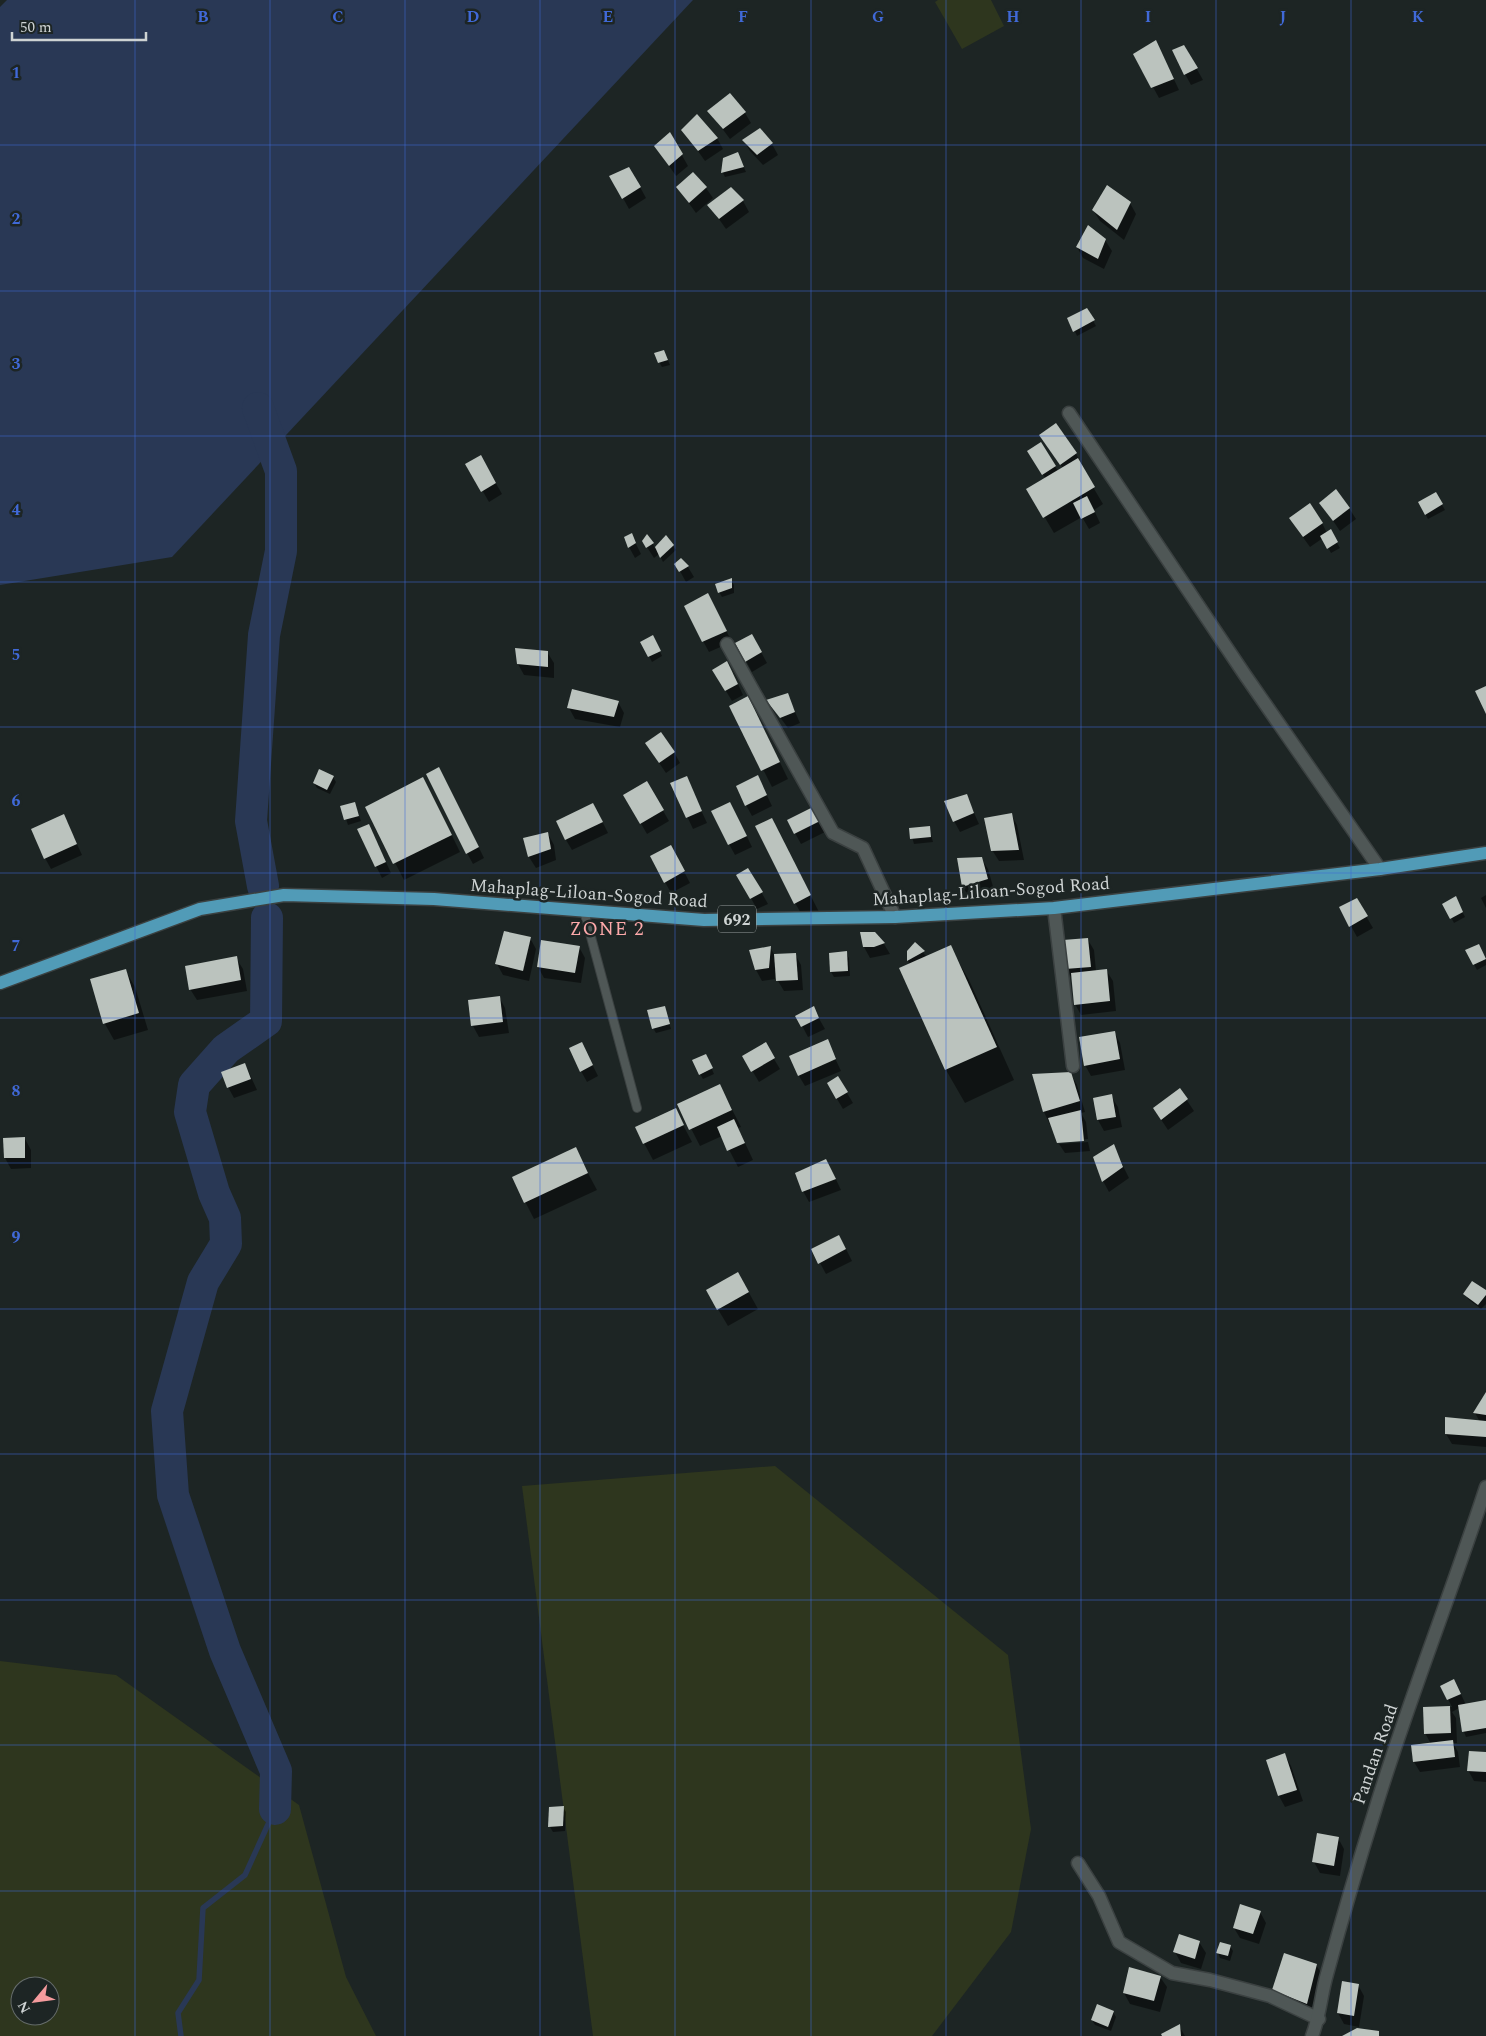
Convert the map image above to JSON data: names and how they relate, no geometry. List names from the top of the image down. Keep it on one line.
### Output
{"streets":{"main road":["Mahaplag-Liloan-Sogod Road","692"],"street":["Pandan Road"]},"districts":["ZONE 2"],"scale_bar":"50 m","north":"bottom left","grid":{"columns":["B","C","D","E","F","G","H","I","J","K"],"rows":["1","2","3","4","5","6","7","8","9"]}}
